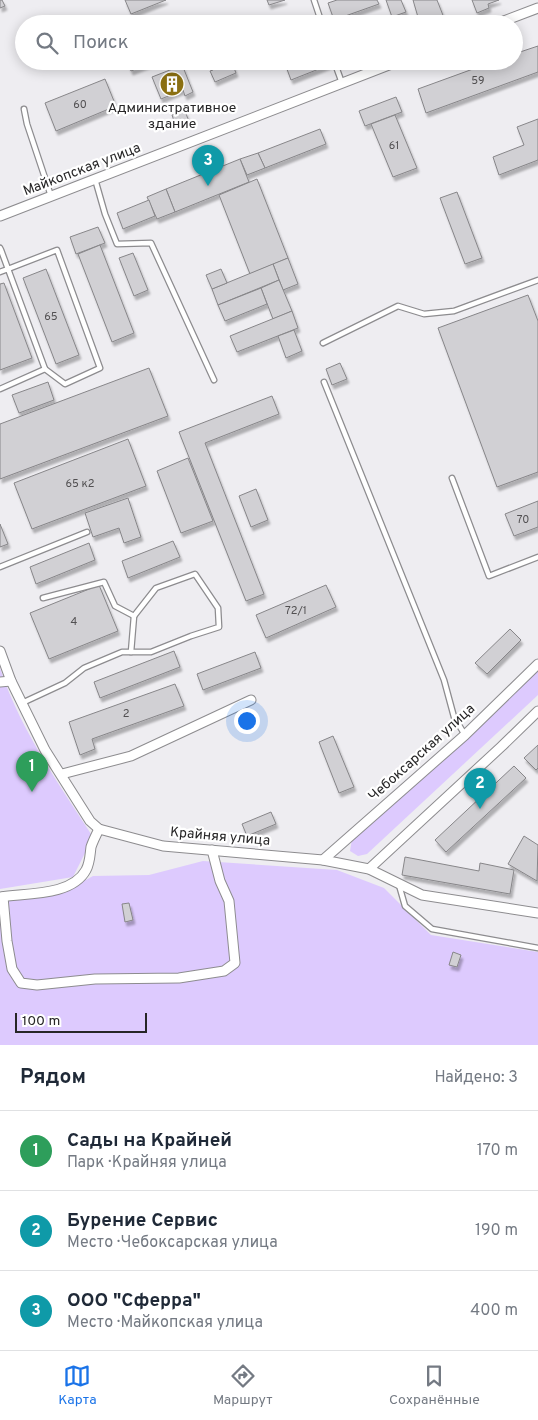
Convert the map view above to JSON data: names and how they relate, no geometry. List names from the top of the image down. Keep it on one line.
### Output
{"streets":{"street":["Майкопская улица","Чебоксарская улица","Крайняя улица"]},"crossings":[["Чебоксарская улица","Крайняя улица"]],"places":{"building":["Административное здание"]},"house_numbers":["59","60","61","65","65 к2","70","72/1","4","2"],"scale_bar":"100 m","page":{"search":"Поиск","pins":["3","1","2"],"scale":"100 m","heading":["Рядом","Найдено: 3"],"list":[{"mark":"1","name":"Сады на Крайней","note":"Парк · Крайняя улица","value":"170 m"},{"mark":"2","name":"Бурение Сервис","note":"Место · Чебоксарская улица","value":"190 m"},{"mark":"3","name":"ООО \"Сферра\"","note":"Место · Майкопская улица","value":"400 m"}],"nav":["Карта","Маршрут","Сохранённые"]}}
